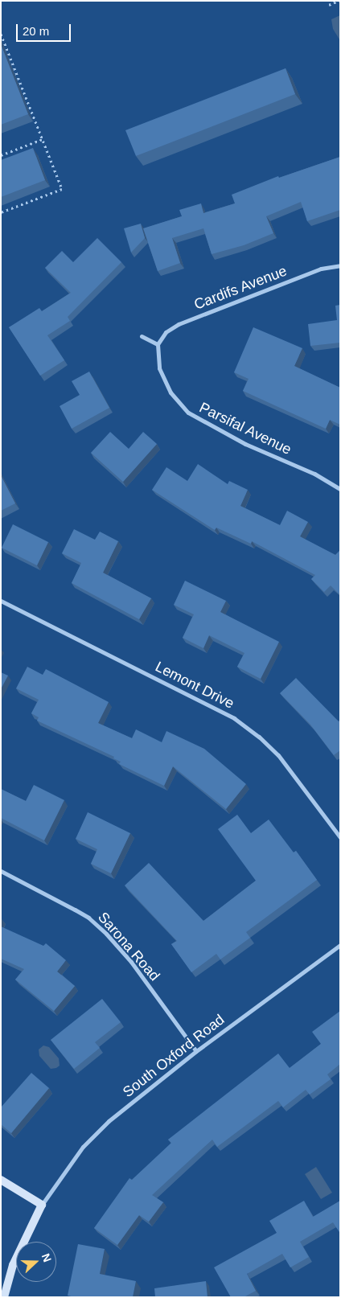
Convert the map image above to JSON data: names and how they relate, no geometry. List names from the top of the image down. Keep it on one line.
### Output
{"streets":{"street":["Cardifs Avenue","Parsifal Avenue","Lemont Drive","Sarona Road","South Oxford Road"]},"crossings":[["Cardifs Avenue","Parsifal Avenue"],["Sarona Road","South Oxford Road"]],"scale_bar":"20 m","north":"right"}
